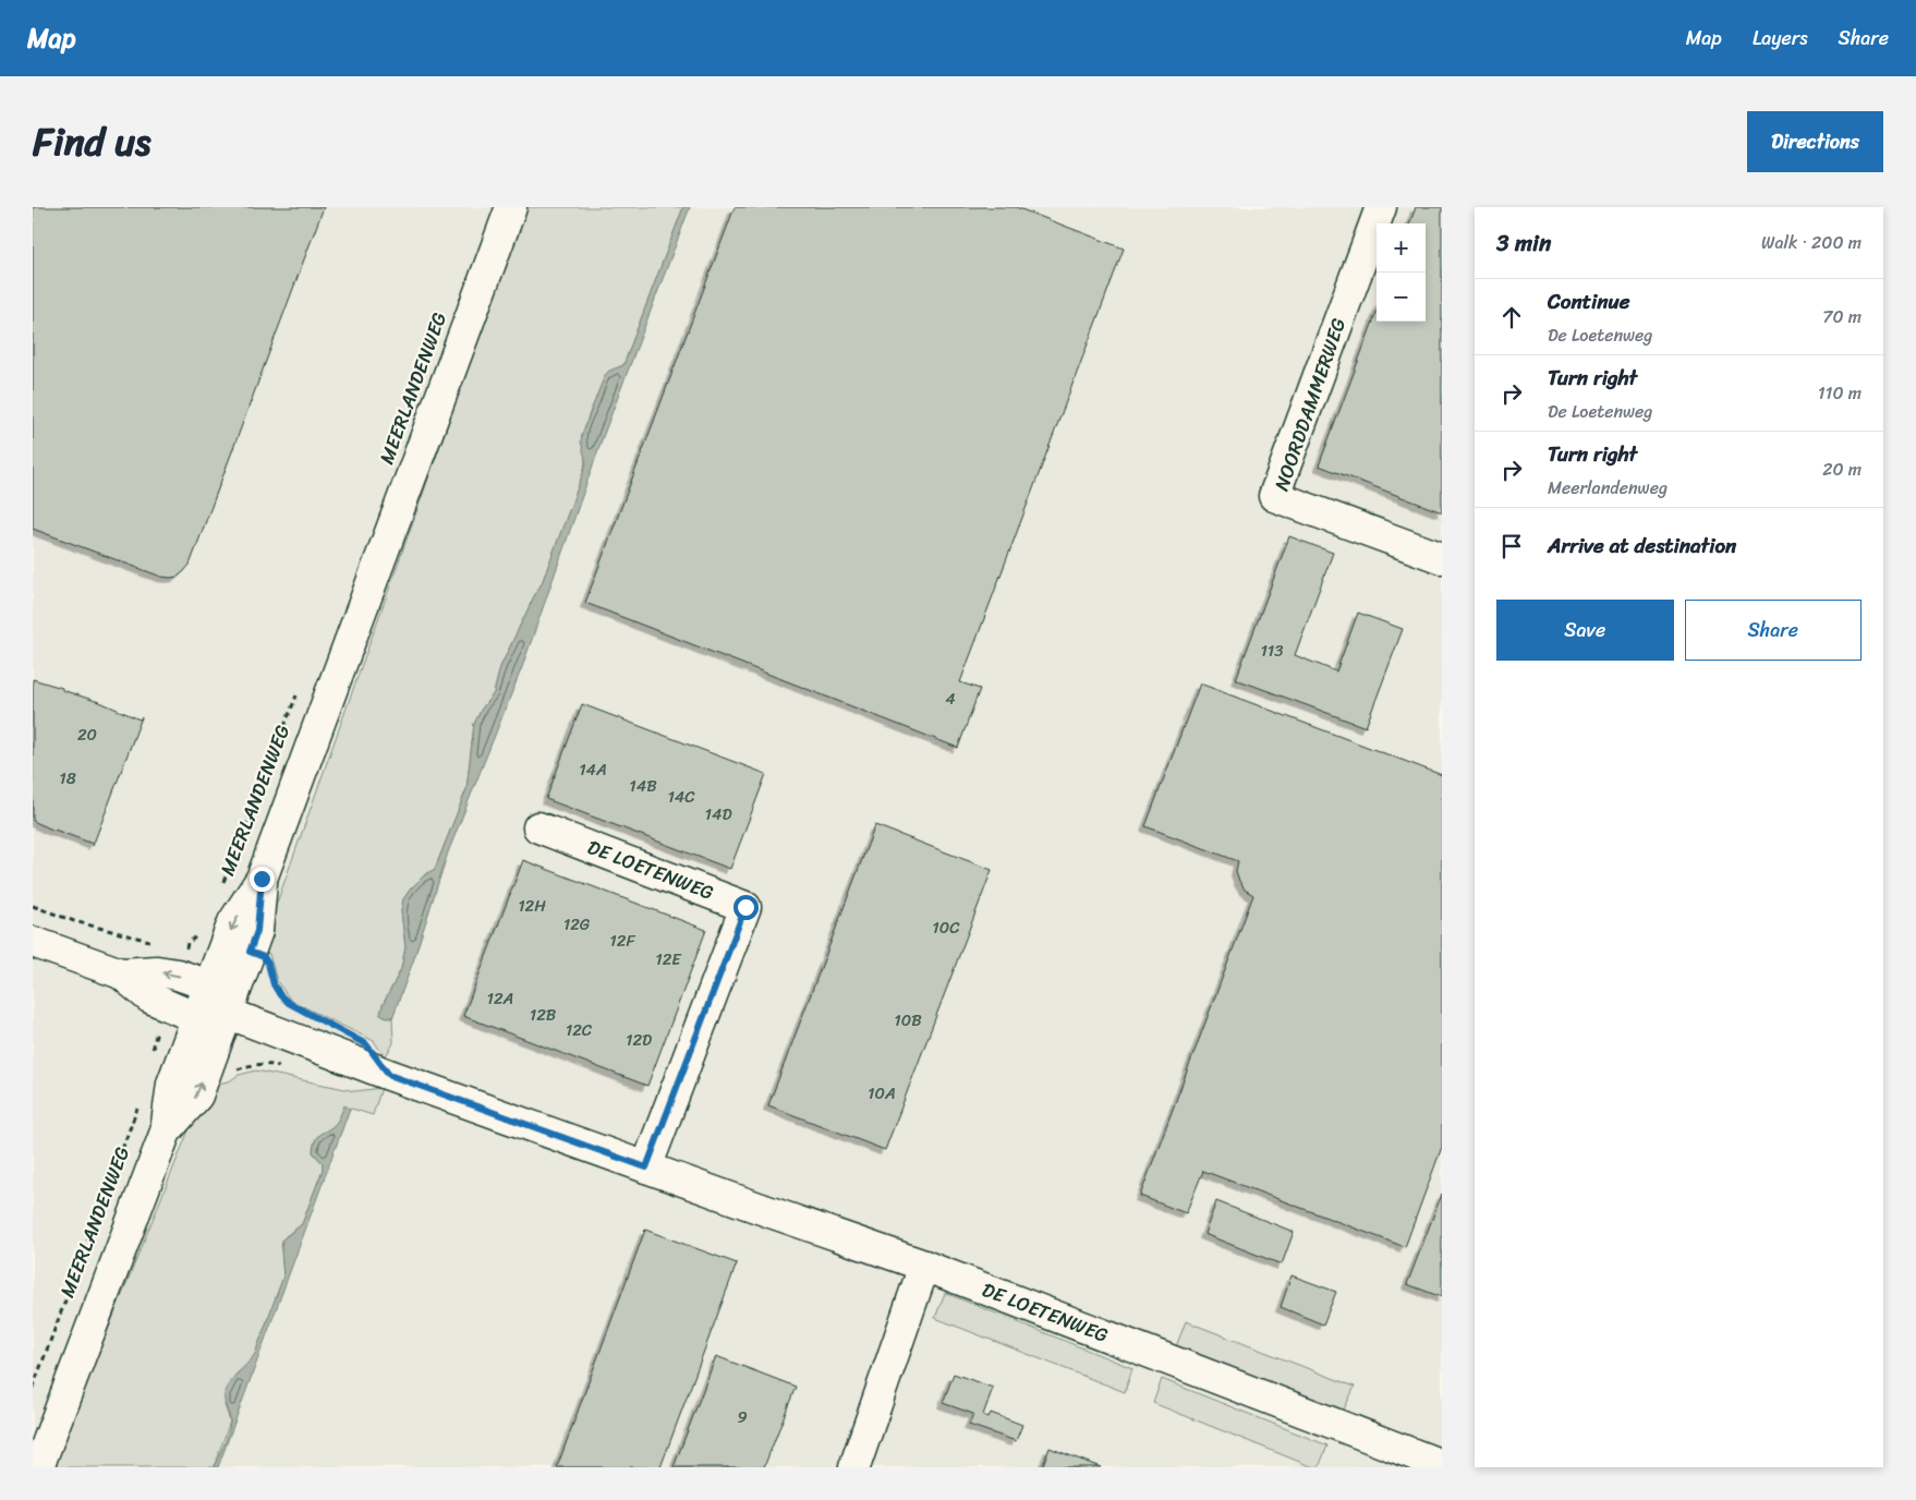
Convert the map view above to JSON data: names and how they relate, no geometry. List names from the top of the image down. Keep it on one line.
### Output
{"streets":{"street":["MEERLANDENWEG","NOORDDAMMERWEG","DE LOETENWEG"]},"crossings":[["MEERLANDENWEG","DE LOETENWEG"]],"house_numbers":["113","4","20","14A","18","14B","14C","14D","12H","12G","10C","12F","12E","12A","12B","10B","12C","12D","10A","9"],"page":{"header":"Map","nav":["Map","Layers","Share"],"title":"Find us","buttons":["Directions",["Save","Share"]],"heading":["3 min","Walk · 200 m"],"map_buttons":["+","−"],"list":[["Continue","De Loetenweg","70 m"],["Turn right","De Loetenweg","110 m"],["Turn right","Meerlandenweg","20 m"],"Arrive at destination"]}}
